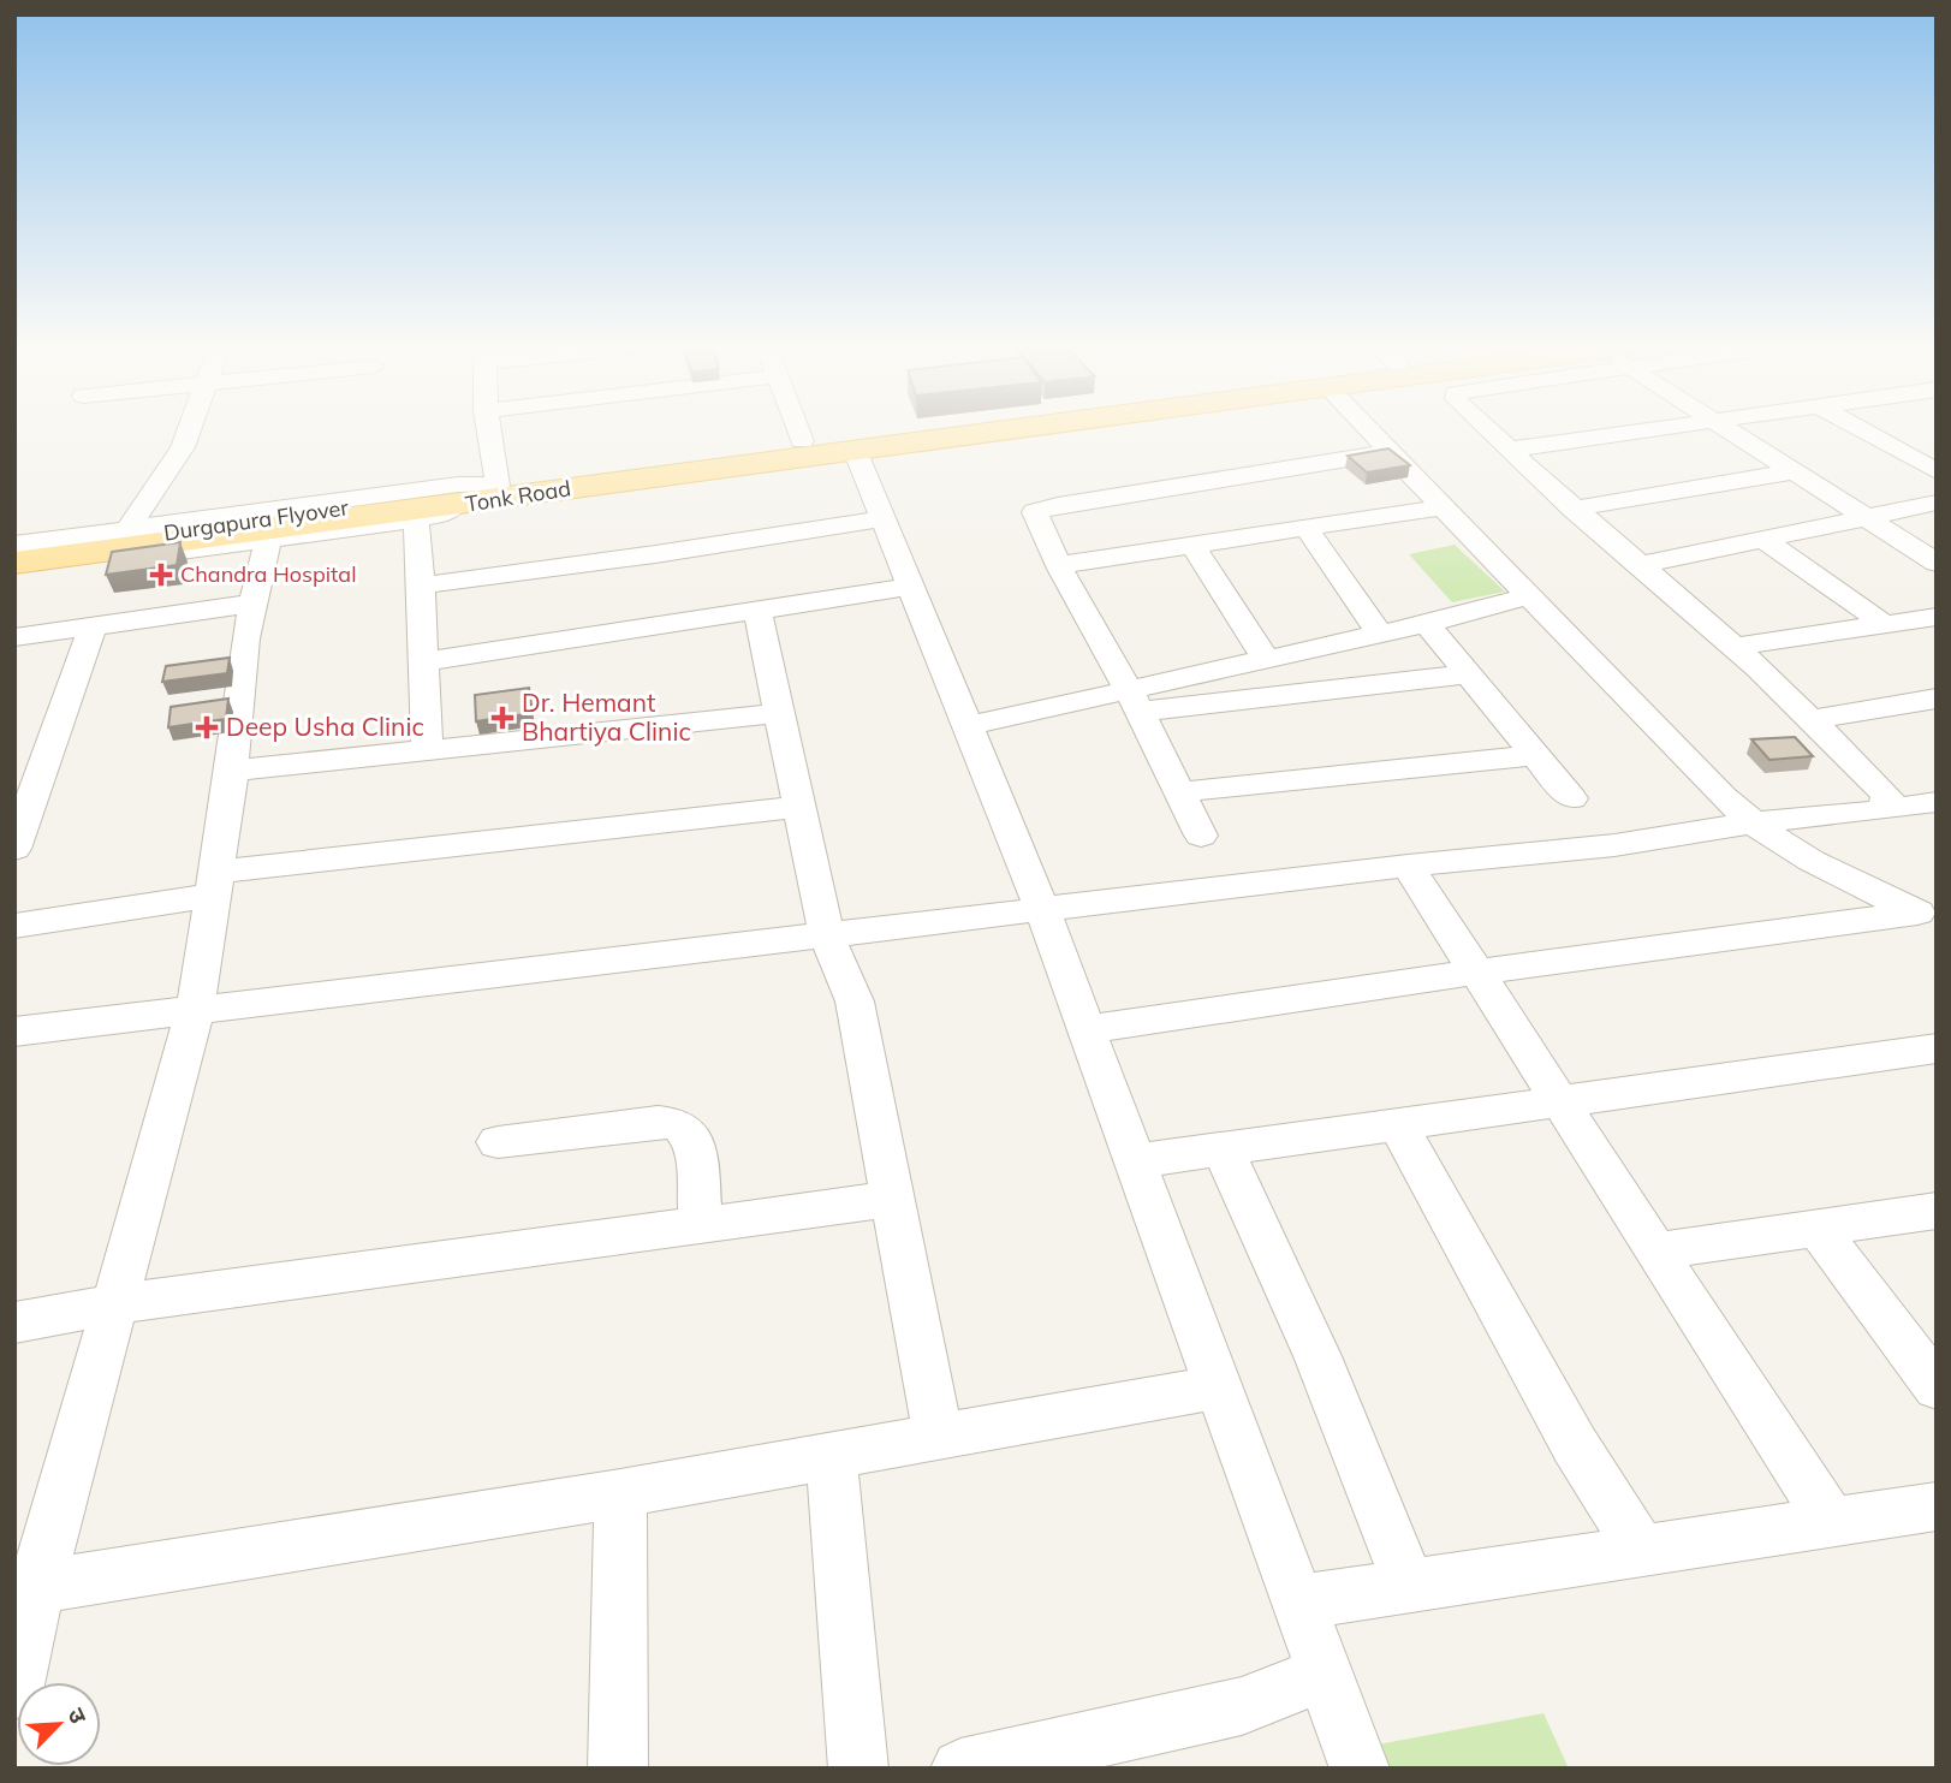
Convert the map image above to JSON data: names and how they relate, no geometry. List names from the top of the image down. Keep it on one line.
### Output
{"streets":{"main road":["Tonk Road","Durgapura Flyover"]},"crossings":[["Tonk Road","Durgapura Flyover"]],"places":{"health":["Chandra Hospital","Dr. Hemant Bhartiya Clinic","Deep Usha Clinic"]},"north":"top right"}
